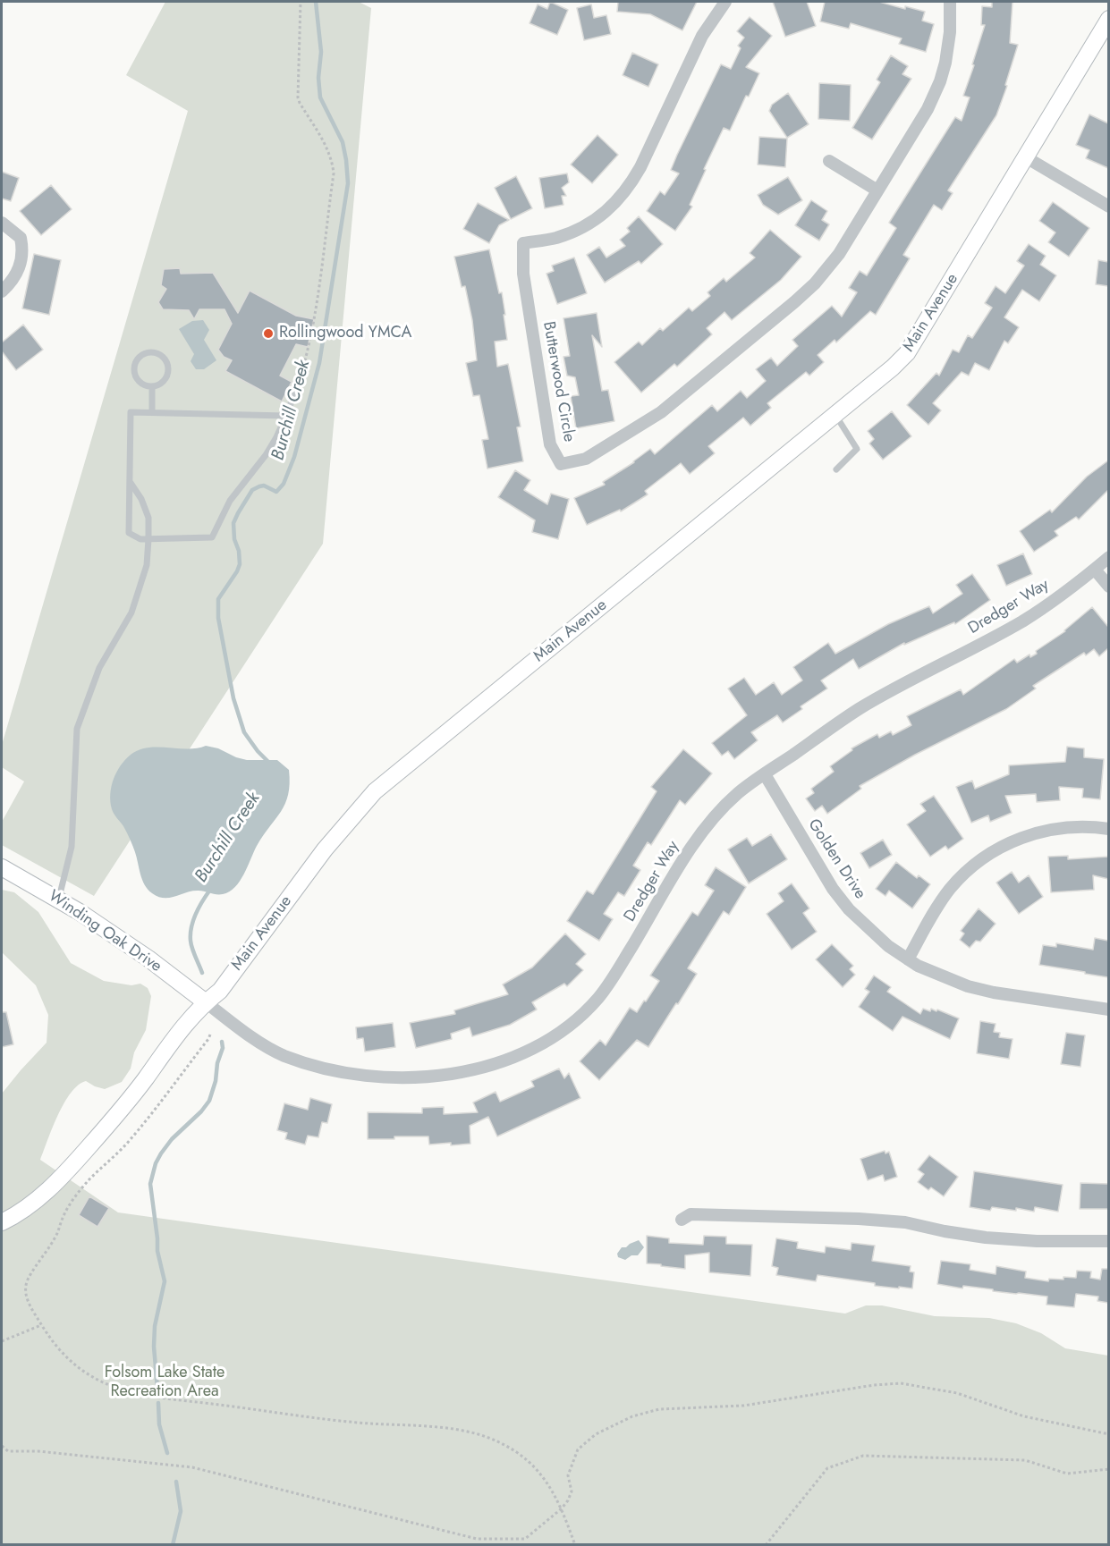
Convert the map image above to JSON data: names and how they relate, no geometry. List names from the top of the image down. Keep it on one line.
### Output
{"streets":{"street":["Main Avenue","Butterwood Circle","Dredger Way","Golden Drive","Winding Oak Drive"]},"crossings":[["Main Avenue","Dredger Way"],["Main Avenue","Winding Oak Drive"],["Dredger Way","Golden Drive"],["Dredger Way","Winding Oak Drive"]],"water":["Burchill Creek"],"parks":["Folsom Lake State Recreation Area"],"places":["Rollingwood YMCA"]}
